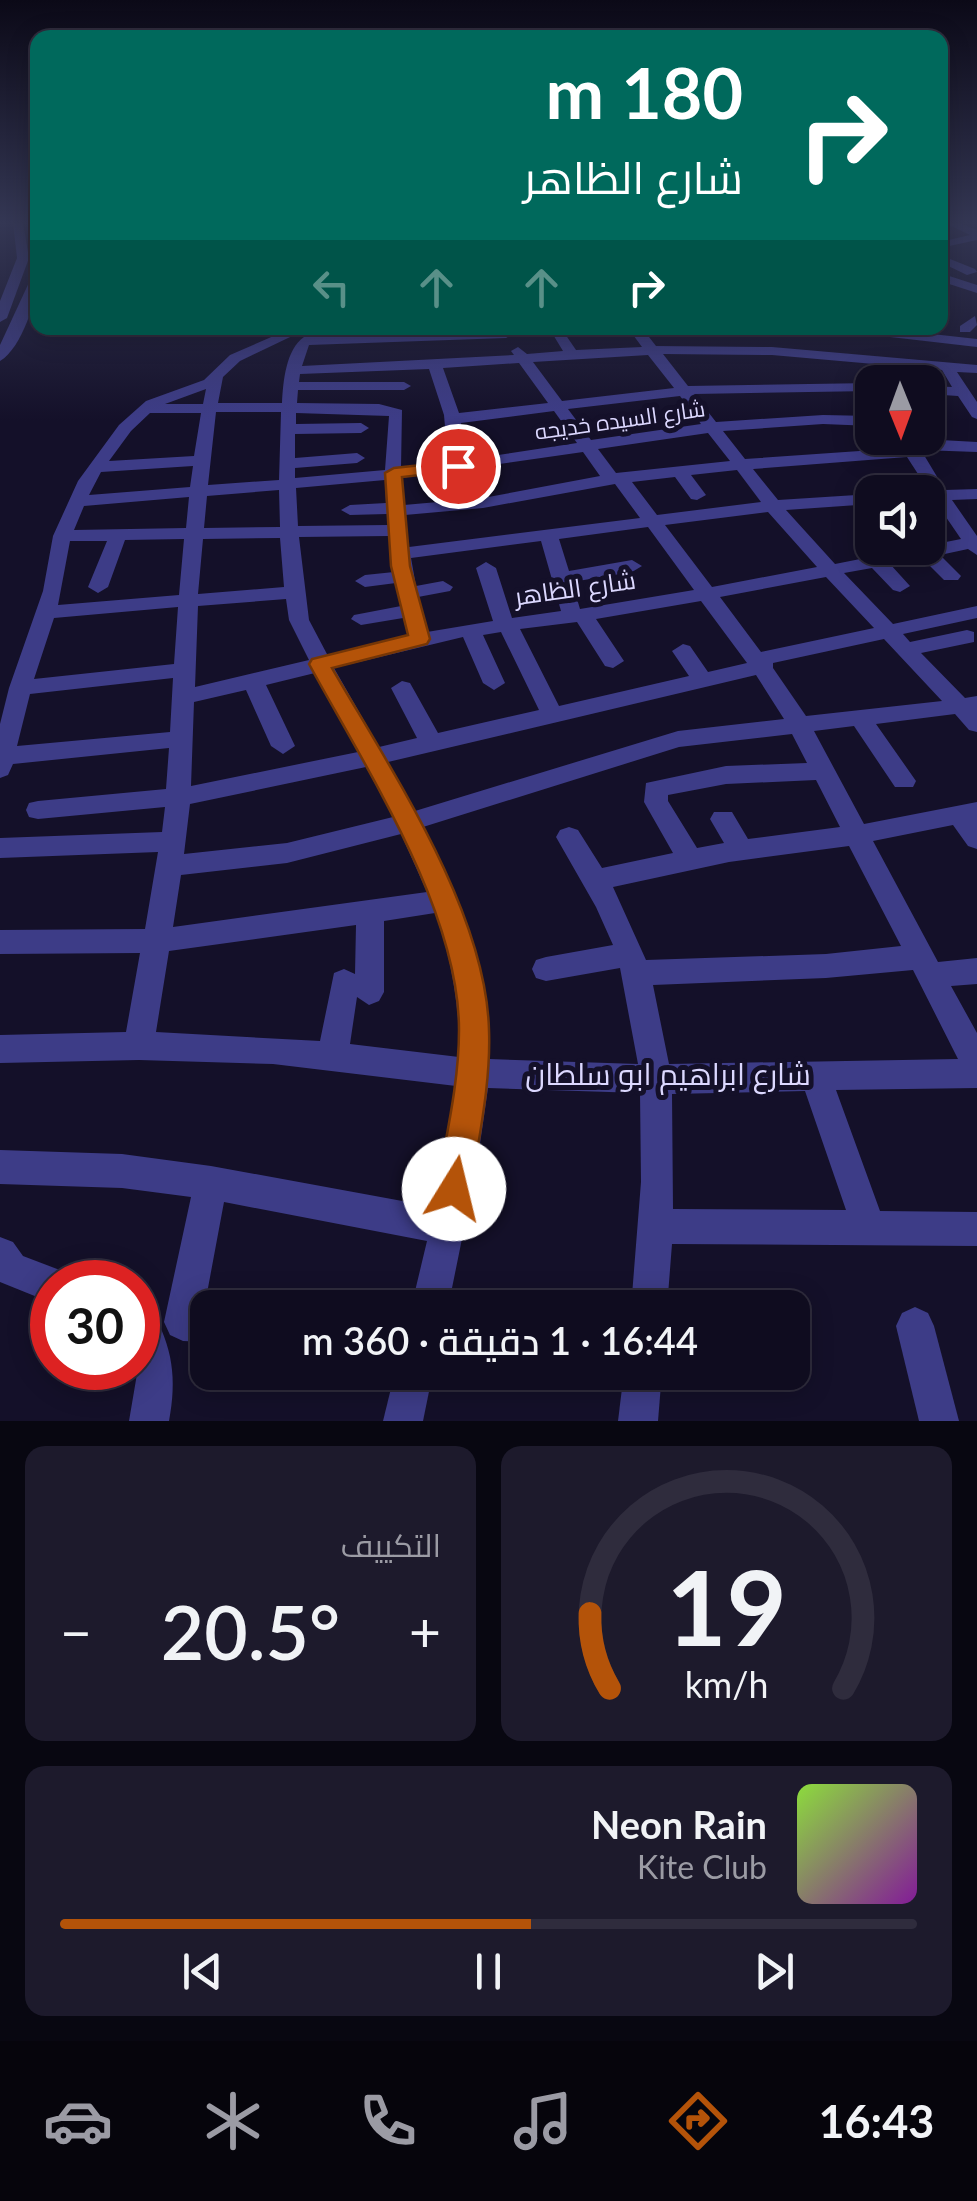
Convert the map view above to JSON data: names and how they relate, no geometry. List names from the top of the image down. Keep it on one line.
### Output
{"streets":{"street":["شارع السيده خديجه","شارع الظاهر","شارع ابراهيم ابو سلطان"]},"north":"bottom","page":{"turn":["180 m","شارع الظاهر"],"limit":"30","trip":"16:44 · 1 دقيقة · 360 m","tile":"التكييف","heat":["−","20.5°","+"],"song":["Neon Rain","Kite Club"],"tabs":"16:43","gauge":["19","km/h"]}}
